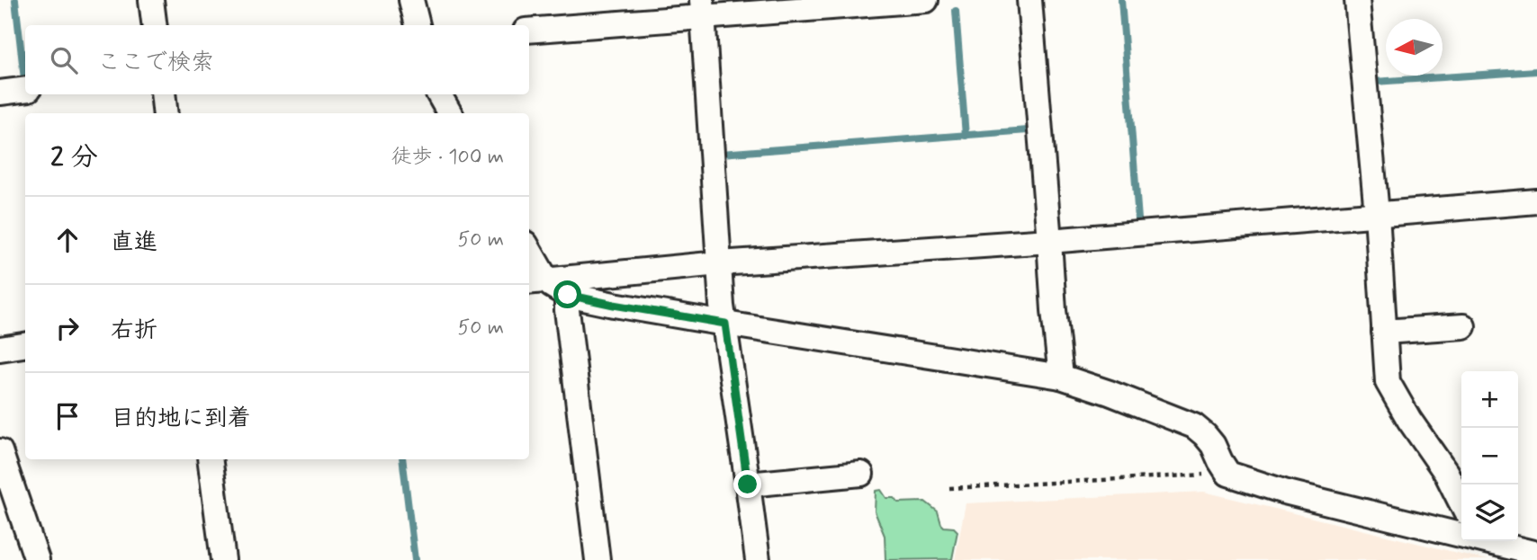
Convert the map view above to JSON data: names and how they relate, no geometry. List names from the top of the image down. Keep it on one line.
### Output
{"north":"left","page":{"search":"ここで検索","heading":["2 分","徒歩 · 100 m"],"list":[["直進","50 m"],["右折","50 m"],"目的地に到着"],"map_buttons":["+","−"]}}
